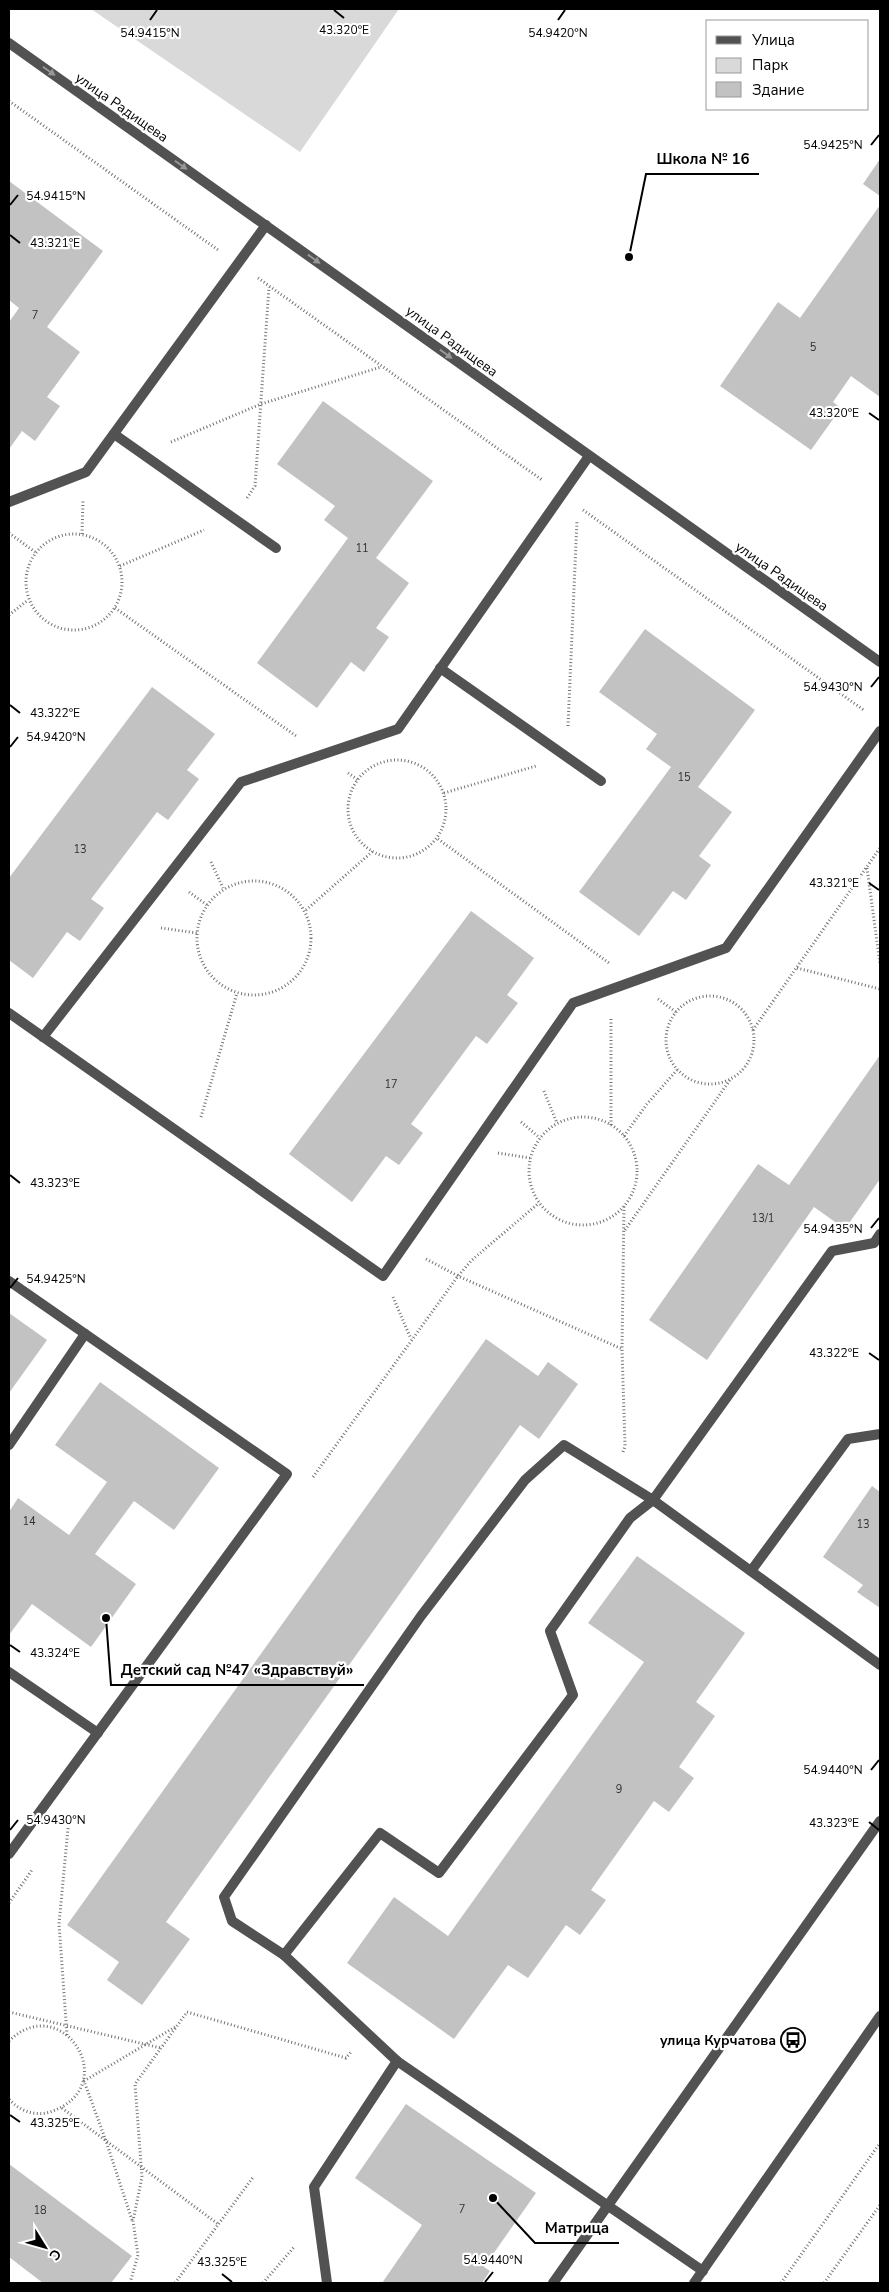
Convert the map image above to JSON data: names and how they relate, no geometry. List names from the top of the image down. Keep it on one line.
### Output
{"streets":{"street":["улица Радищева"]},"one_way":["улица Радищева"],"places":{"other":["Школа № 16","Детский сад №47 «Здравствуй»","Матрица"],"bus stop":["улица Курчатова"]},"house_numbers":["7","5","11","15","13","17","13/1","14","13","9","7","18"],"legend":["Улица","Парк","Здание"],"north":"bottom right","coordinates":["43.320°E","54.9415°N","54.9420°N","54.9425°N","43.321°E","54.9430°N","43.322°E","43.323°E","54.9435°N","43.324°E","54.9440°N","43.325°E"]}
